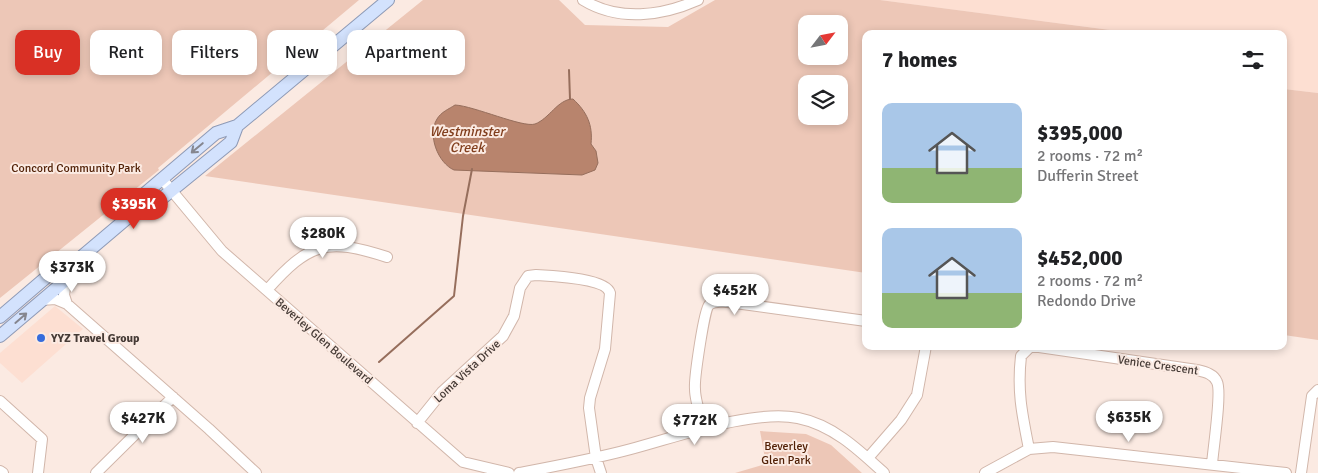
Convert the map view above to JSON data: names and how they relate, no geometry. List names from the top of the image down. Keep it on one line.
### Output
{"streets":{"street":["Beverley Glen Boulevard","Venice Crescent","Loma Vista Drive"]},"crossings":[["Beverley Glen Boulevard","Loma Vista Drive"]],"water":["Westminster Creek"],"parks":["Concord Community Park","Beverley Glen Park"],"places":["YYZ Travel Group"],"north":"top right","page":{"chip":["Buy","Rent","Filters","New","Apartment"],"heading":"7 homes","list":[{"name":"$395,000","note":"2 rooms · 72 m² · Dufferin Street"},{"name":"$452,000","note":"2 rooms · 72 m² · Redondo Drive"}],"price":["$395K","$280K","$373K","$452K","$635K","$427K","$772K"]}}
